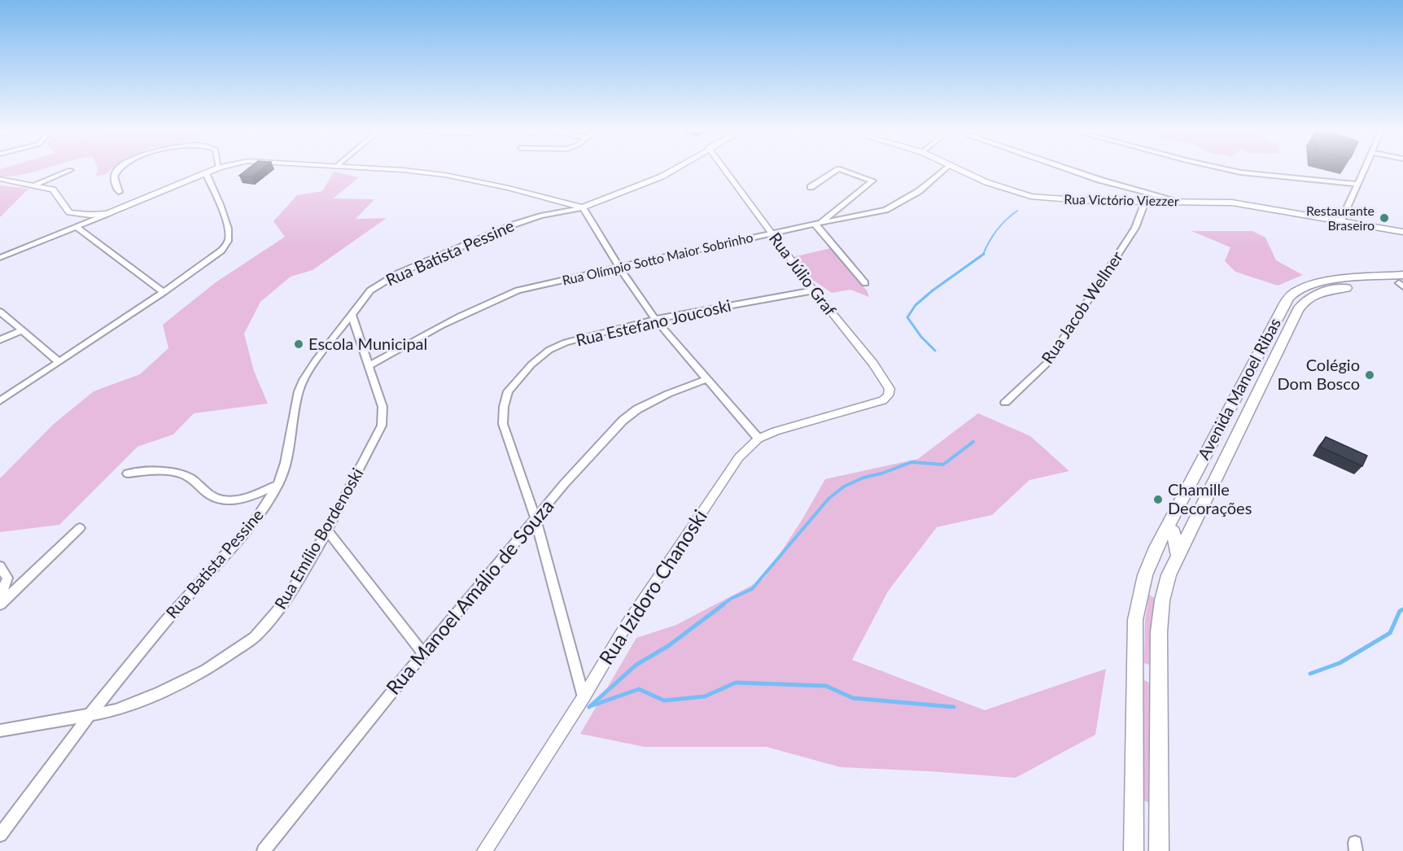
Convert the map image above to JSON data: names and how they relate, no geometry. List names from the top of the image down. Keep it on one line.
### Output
{"streets":{"main road":["Avenida Manoel Ribas"],"street":["Rua Victório Viezzer","Rua Batista Pessine","Rua Olímpio Sotto Maior Sobrinho","Rua Júlio Graf","Rua Jacob Wellner","Rua Estefano Joucoski","Rua Emílio Bordenoski","Rua Izidoro Chanoski","Rua Manoel Amálio de Souza"]},"crossings":[["Rua Victório Viezzer","Rua Jacob Wellner"],["Rua Batista Pessine","Rua Emílio Bordenoski"],["Rua Olímpio Sotto Maior Sobrinho","Rua Júlio Graf"],["Rua Olímpio Sotto Maior Sobrinho","Rua Emílio Bordenoski"],["Rua Júlio Graf","Rua Estefano Joucoski"],["Rua Júlio Graf","Rua Izidoro Chanoski"],["Rua Estefano Joucoski","Rua Izidoro Chanoski"],["Rua Estefano Joucoski","Rua Manoel Amálio de Souza"]],"places":["Restaurante Braseiro","Escola Municipal","Colégio Dom Bosco","Chamille Decorações"]}
